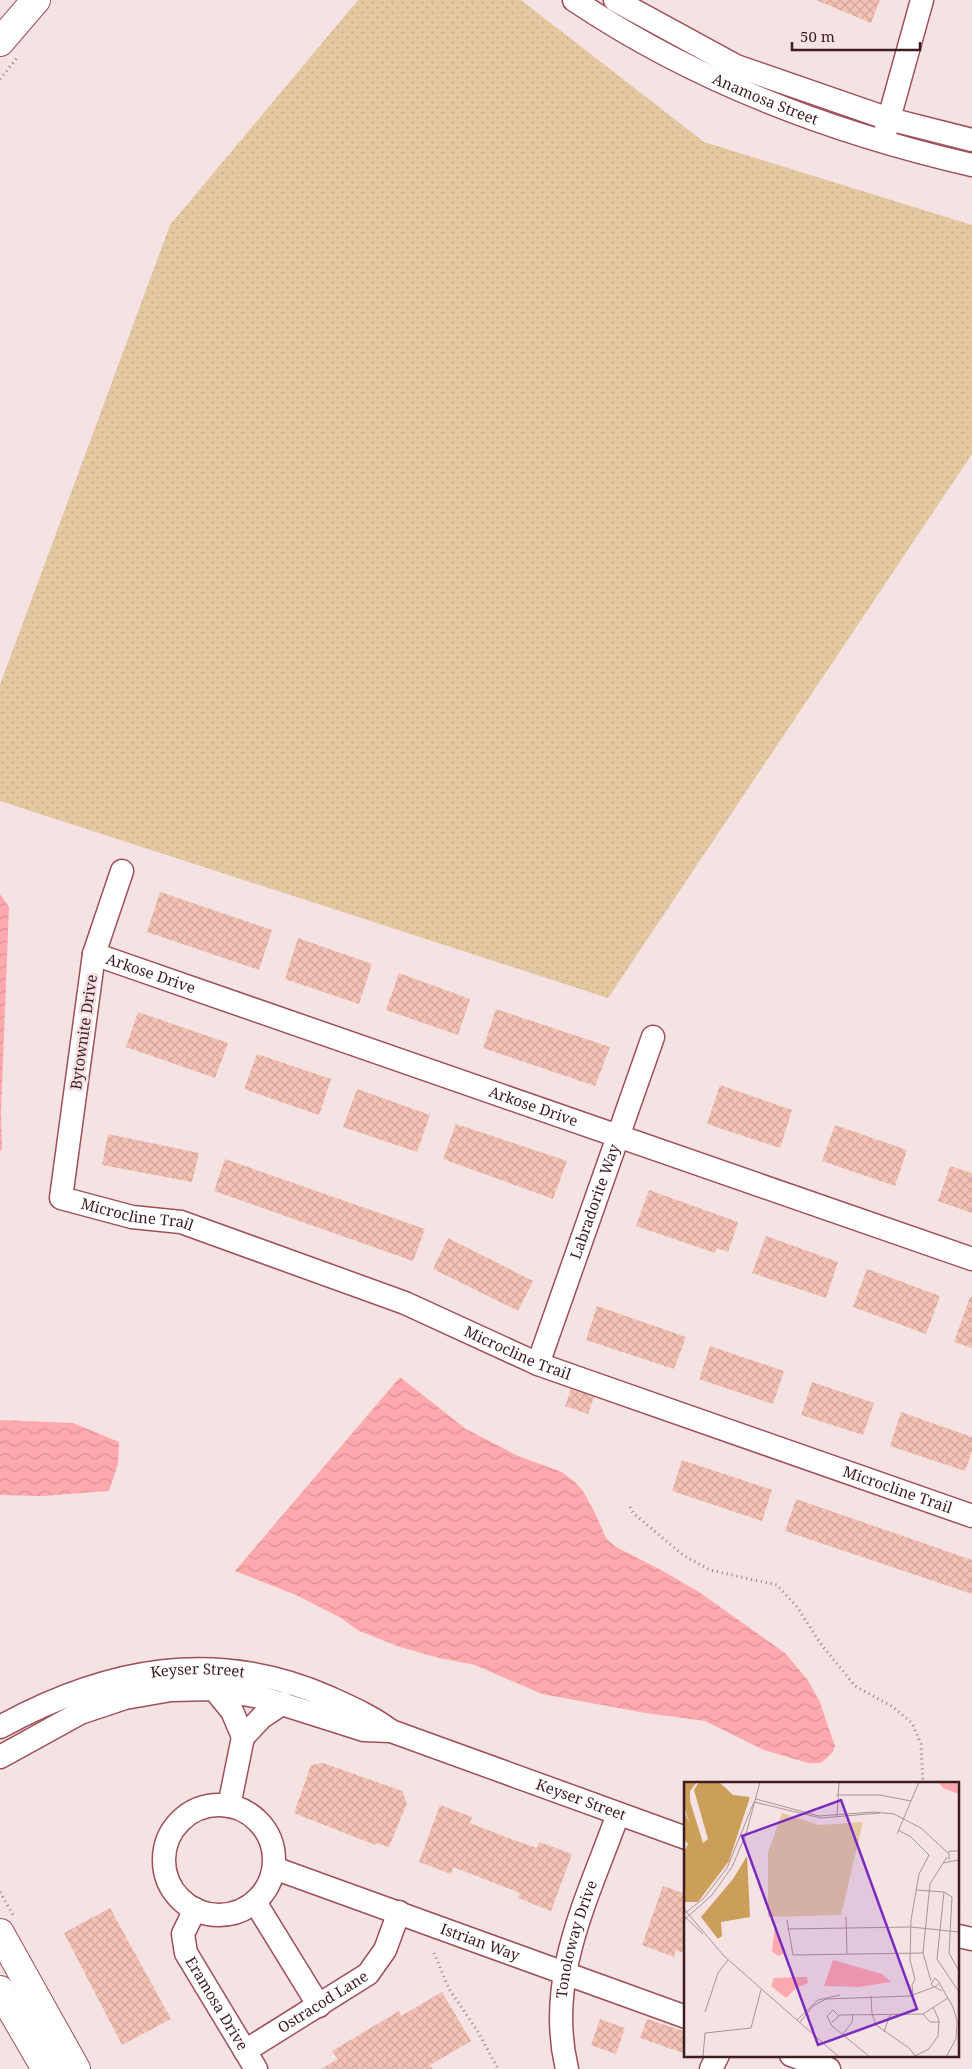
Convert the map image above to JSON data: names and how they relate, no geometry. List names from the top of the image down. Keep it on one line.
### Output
{"streets":{"street":["Anamosa Street","Arkose Drive","Bytownite Drive","Labradorite Way","Microcline Trail","Keyser Street","Tonoloway Drive","Istrian Way","Ostracod Lane","Eramosa Drive"]},"crossings":[["Arkose Drive","Bytownite Drive"],["Arkose Drive","Labradorite Way"],["Bytownite Drive","Microcline Trail"],["Labradorite Way","Microcline Trail"],["Keyser Street","Tonoloway Drive"],["Tonoloway Drive","Istrian Way"],["Istrian Way","Ostracod Lane"],["Istrian Way","Eramosa Drive"],["Ostracod Lane","Eramosa Drive"]],"scale_bar":"50 m"}
